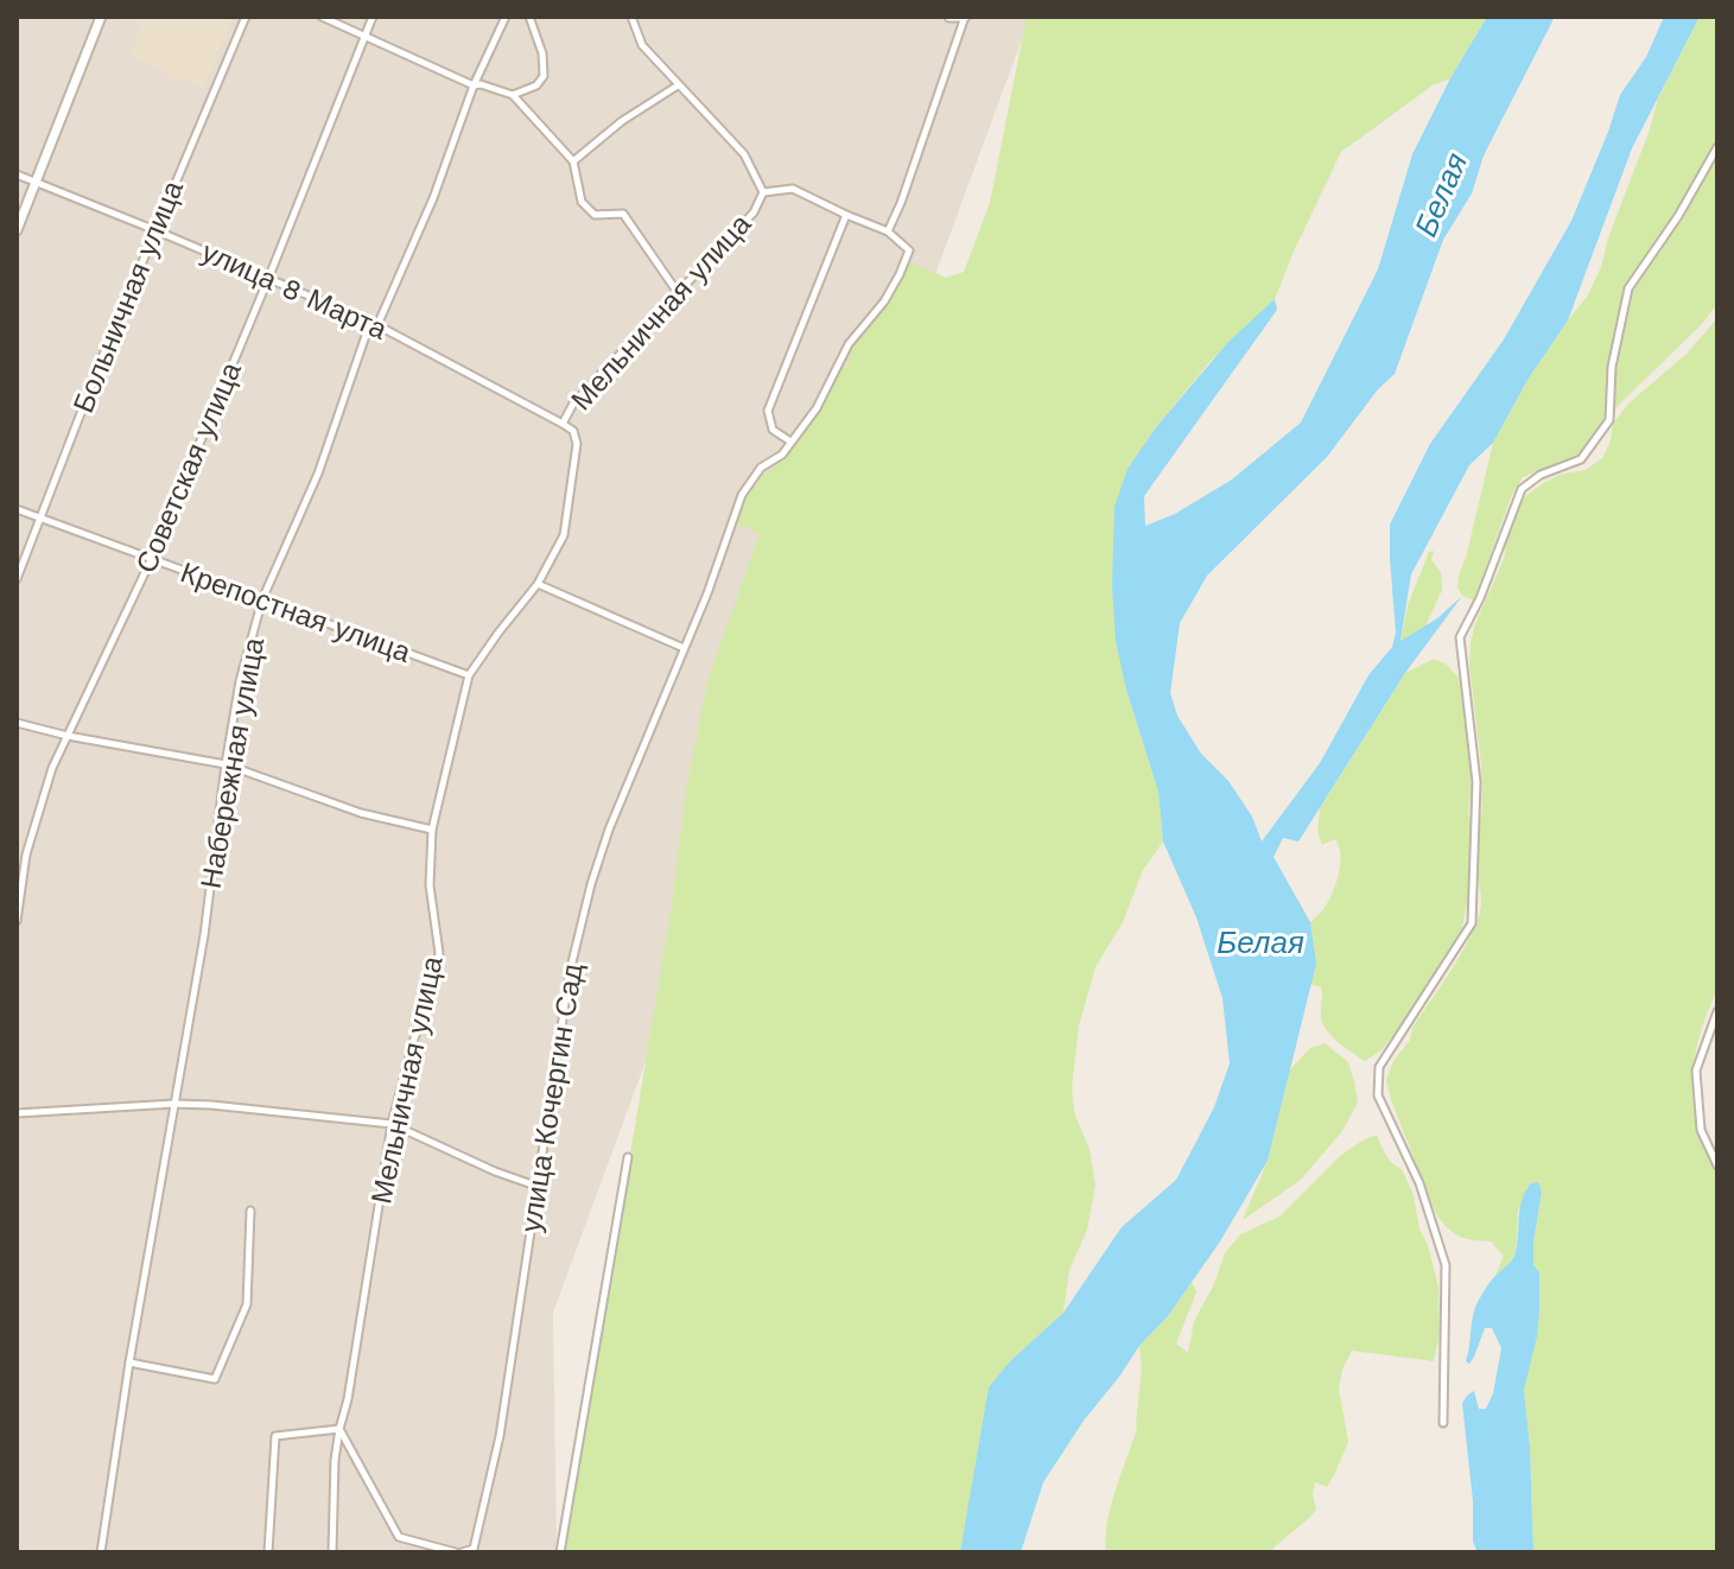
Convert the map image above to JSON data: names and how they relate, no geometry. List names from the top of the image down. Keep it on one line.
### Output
{"streets":{"street":["улица 8 Марта","Больничная улица","Мельничная улица","Советская улица","Крепостная улица","Набережная улица","улица Кочергин Сад"]},"crossings":[["улица 8 Марта","Больничная улица"],["улица 8 Марта","Мельничная улица"],["улица 8 Марта","Советская улица"],["улица 8 Марта","Набережная улица"],["Больничная улица","Крепостная улица"],["Мельничная улица","Крепостная улица"],["Мельничная улица","улица Кочергин Сад"],["Советская улица","Крепостная улица"],["Крепостная улица","Набережная улица"]],"water":["Белая"]}
